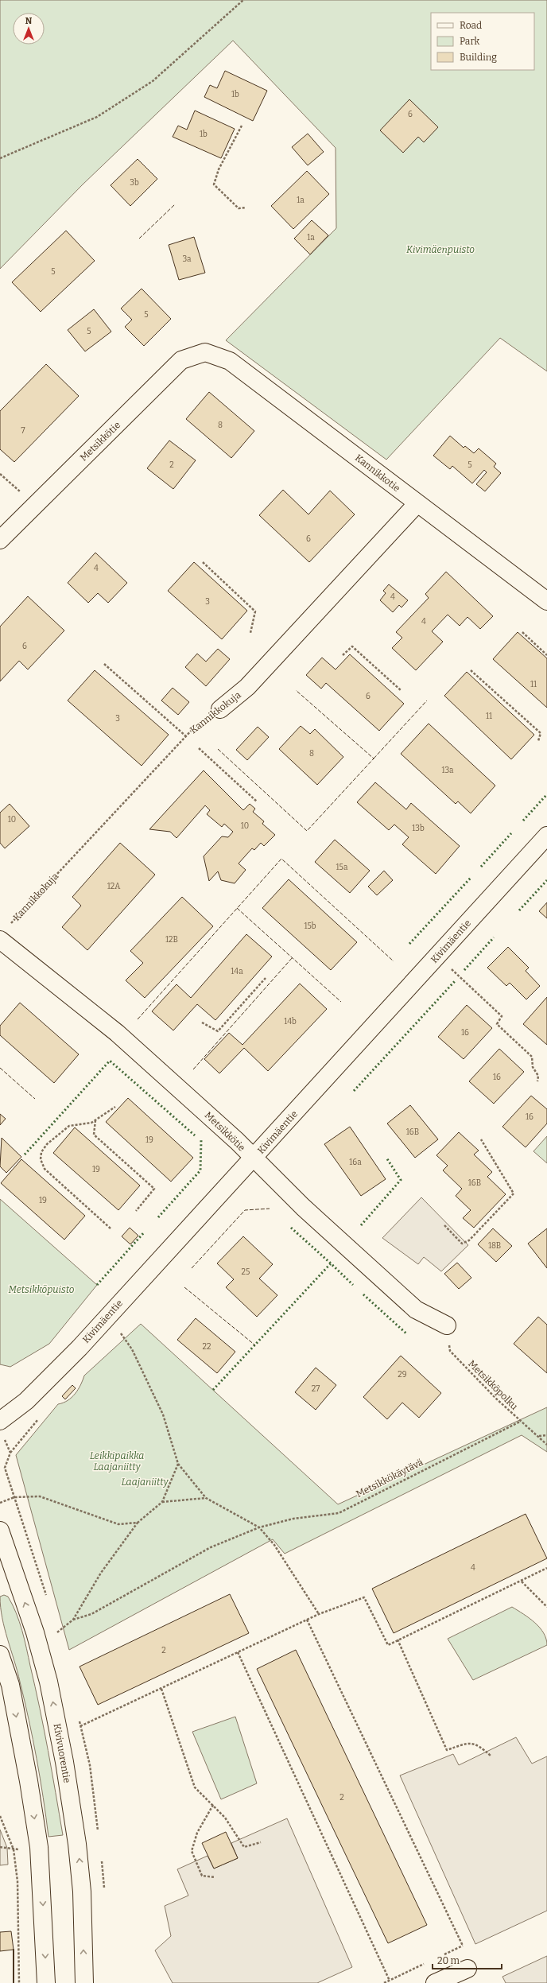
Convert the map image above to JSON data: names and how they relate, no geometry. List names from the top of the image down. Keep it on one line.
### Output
{"streets":{"street":["Metsikkötie","Kannikkotie","Kannikkokuja","Kivimäentie","Kivivuorentie"],"path":["Metsikköpolku","Metsikkökäytävä"]},"crossings":[["Metsikkötie","Kannikkotie"],["Metsikkötie","Kannikkokuja"],["Metsikkötie","Kivimäentie"],["Metsikkötie","Metsikköpolku"],["Kannikkotie","Kannikkokuja"],["Metsikköpolku","Metsikkökäytävä"]],"parks":["Kivimäenpuisto","Metsikköpuisto","Leikkipaikka Laajaniitty","Laajaniitty"],"house_numbers":["1b","6","1b","3b","1a","1a","3a","5","5","5","8","7","2","5","6","4","4","3","4","6","11","6","11","3","8","13a","10","10","13b","15a","12A","15b","12B","14a","14b","16","16","16","16B","19","16a","19","16B","19","18B","25","22","29","27","4","2","2"],"legend":["Road","Park","Building"],"scale_bar":"20 m","north":"top"}
